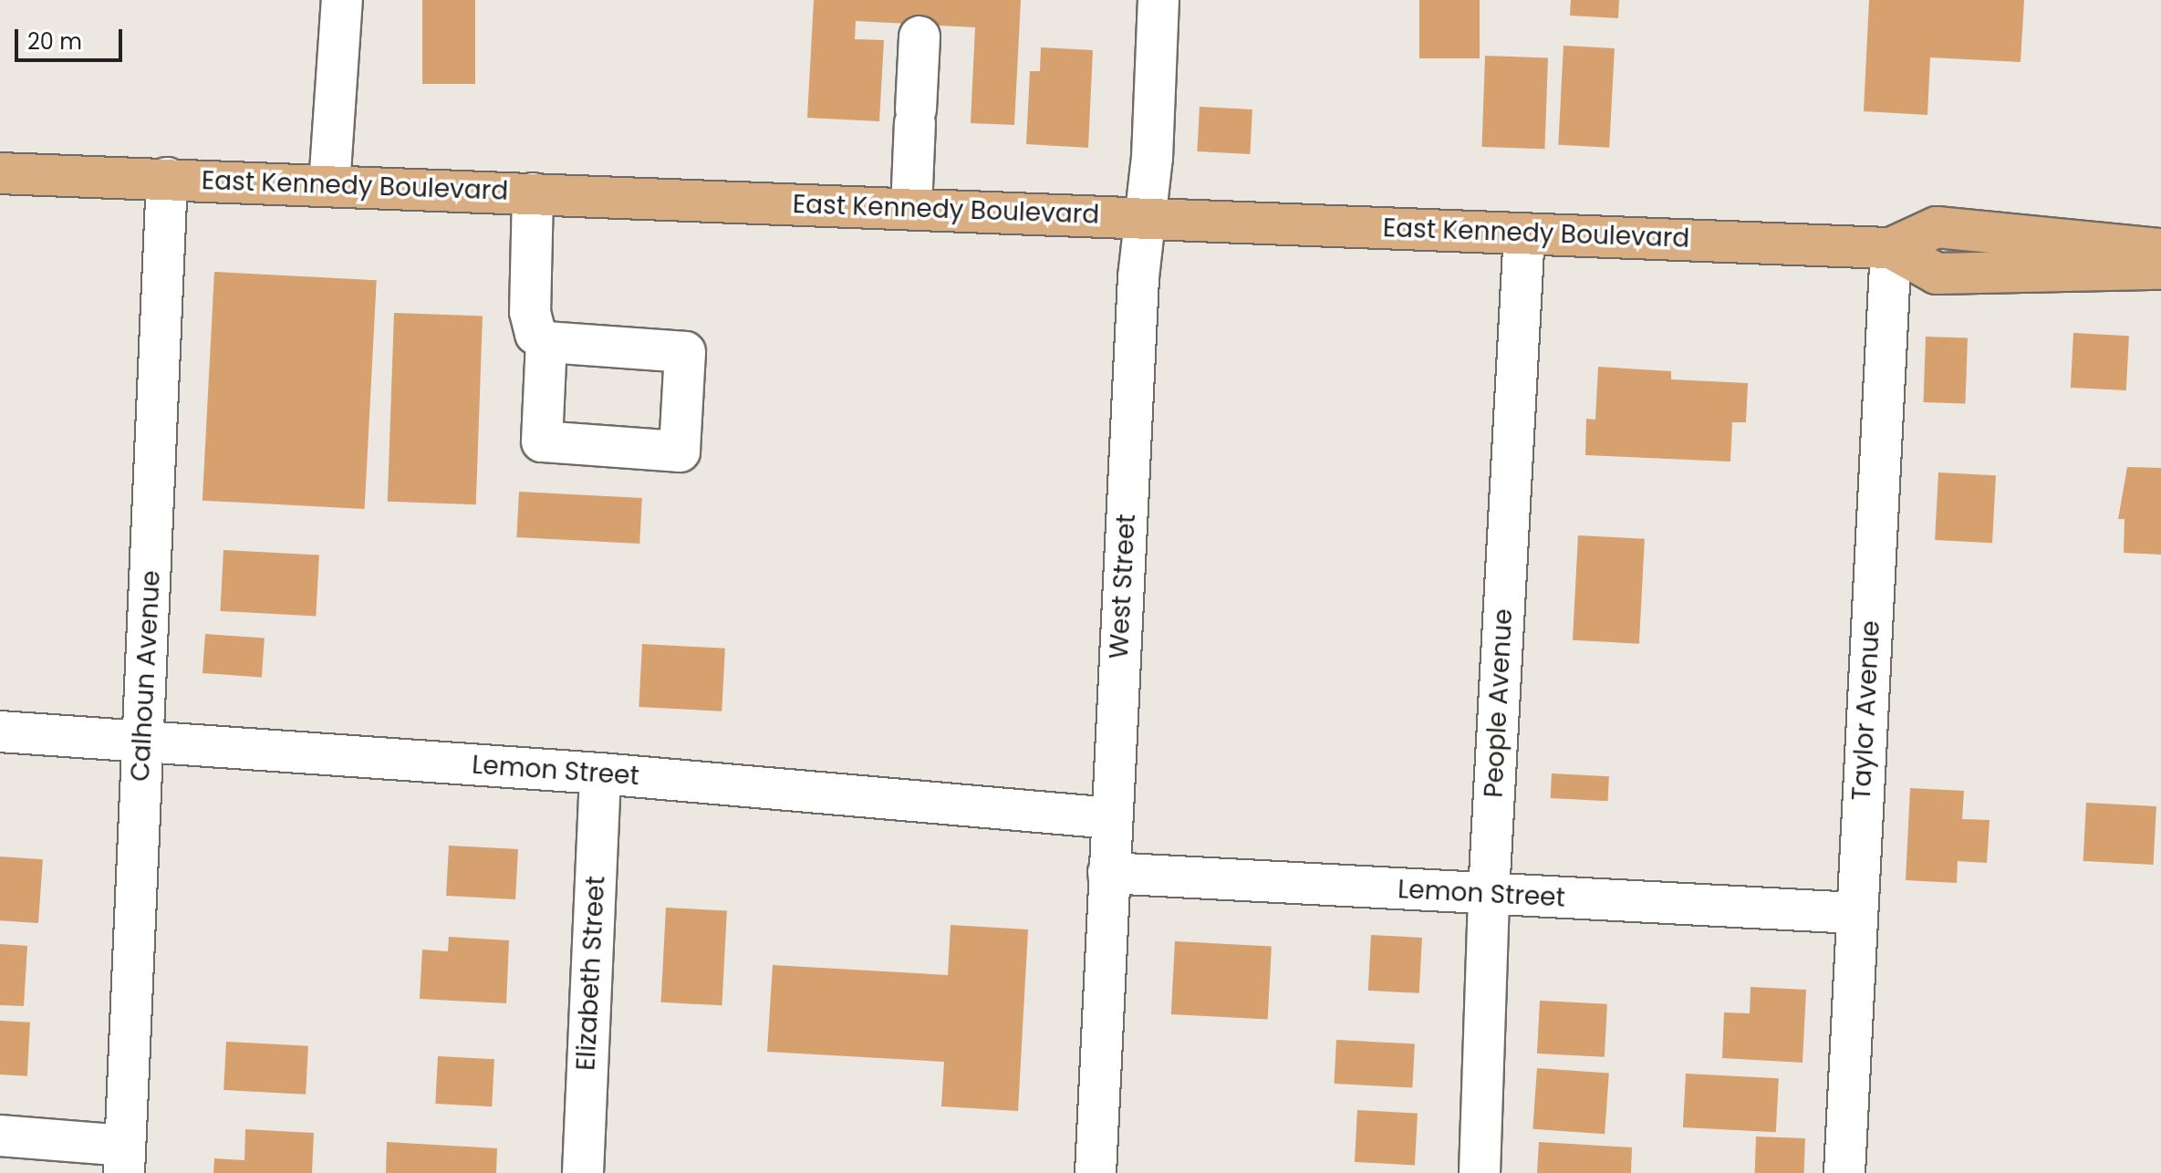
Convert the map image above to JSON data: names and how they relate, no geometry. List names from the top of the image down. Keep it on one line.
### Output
{"streets":{"main road":["East Kennedy Boulevard"],"street":["West Street","Calhoun Avenue","People Avenue","Taylor Avenue","Lemon Street","Elizabeth Street"]},"crossings":[["East Kennedy Boulevard","West Street"],["East Kennedy Boulevard","Calhoun Avenue"],["East Kennedy Boulevard","People Avenue"],["East Kennedy Boulevard","Taylor Avenue"],["West Street","Lemon Street"],["Calhoun Avenue","Lemon Street"],["People Avenue","Lemon Street"],["Taylor Avenue","Lemon Street"],["Lemon Street","Elizabeth Street"]],"scale_bar":"20 m"}
